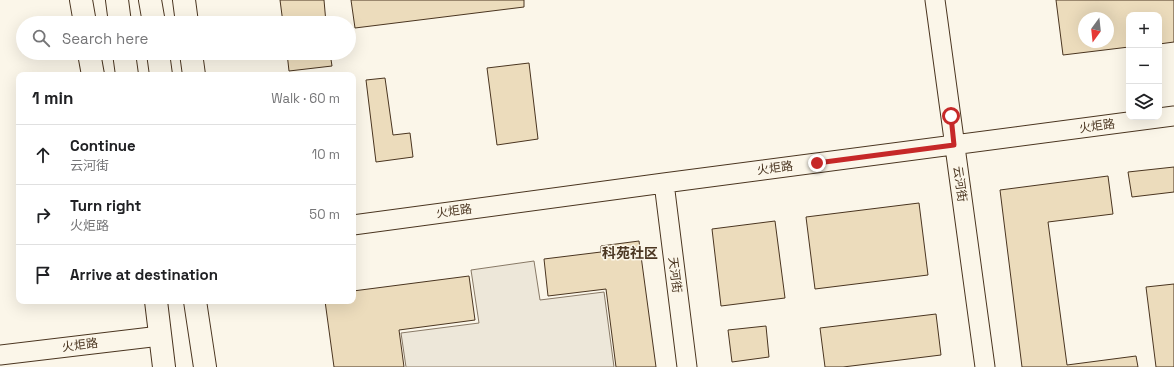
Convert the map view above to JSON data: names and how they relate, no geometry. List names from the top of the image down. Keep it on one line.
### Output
{"streets":{"street":["火炬路","云河街","天河街"]},"crossings":[["火炬路","云河街"],["火炬路","天河街"]],"districts":["科苑社区"],"north":"bottom","page":{"map_buttons":["+","−"],"search":"Search here","heading":["1 min","Walk · 60 m"],"list":[["Continue","云河街","10 m"],["Turn right","火炬路","50 m"],"Arrive at destination"]}}
